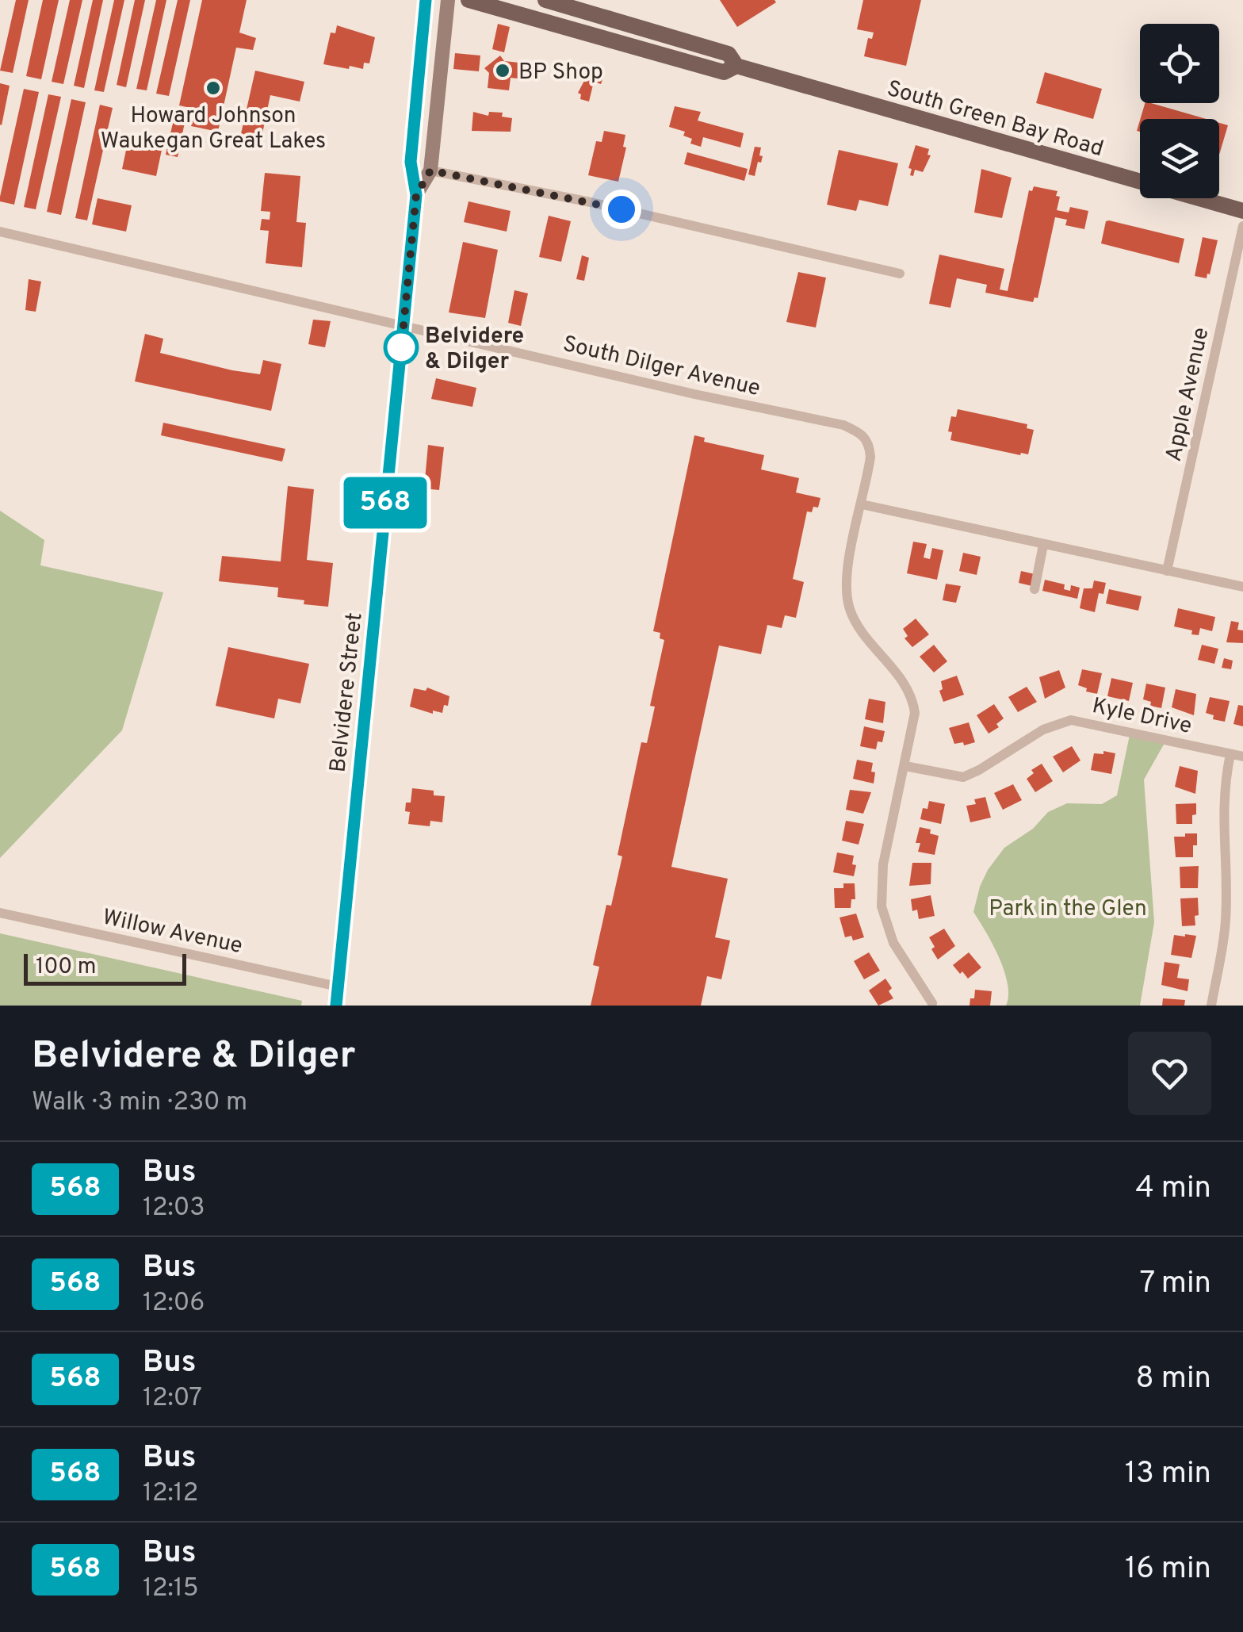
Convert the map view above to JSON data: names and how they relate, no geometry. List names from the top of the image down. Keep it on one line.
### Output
{"streets":{"main road":["South Green Bay Road","Belvidere Street"],"street":["South Dilger Avenue","Apple Avenue","Kyle Drive","Willow Avenue"]},"crossings":[["South Dilger Avenue","Belvidere Street"],["Belvidere Street","Willow Avenue"]],"parks":["Park in the Glen"],"places":["BP Shop","Howard Johnson Waukegan Great Lakes","Belvidere & Dilger"],"lines":["bus line 568"],"scale_bar":"100 m","page":{"on_map":"568","scale":"100 m","heading":["Belvidere & Dilger","Walk · 3 min · 230 m"],"list":[{"mark":"568","name":"Bus","note":"12:03","value":"4 min"},{"mark":"568","name":"Bus","note":"12:06","value":"7 min"},{"mark":"568","name":"Bus","note":"12:07","value":"8 min"},{"mark":"568","name":"Bus","note":"12:12","value":"13 min"},{"mark":"568","name":"Bus","note":"12:15","value":"16 min"}]}}
